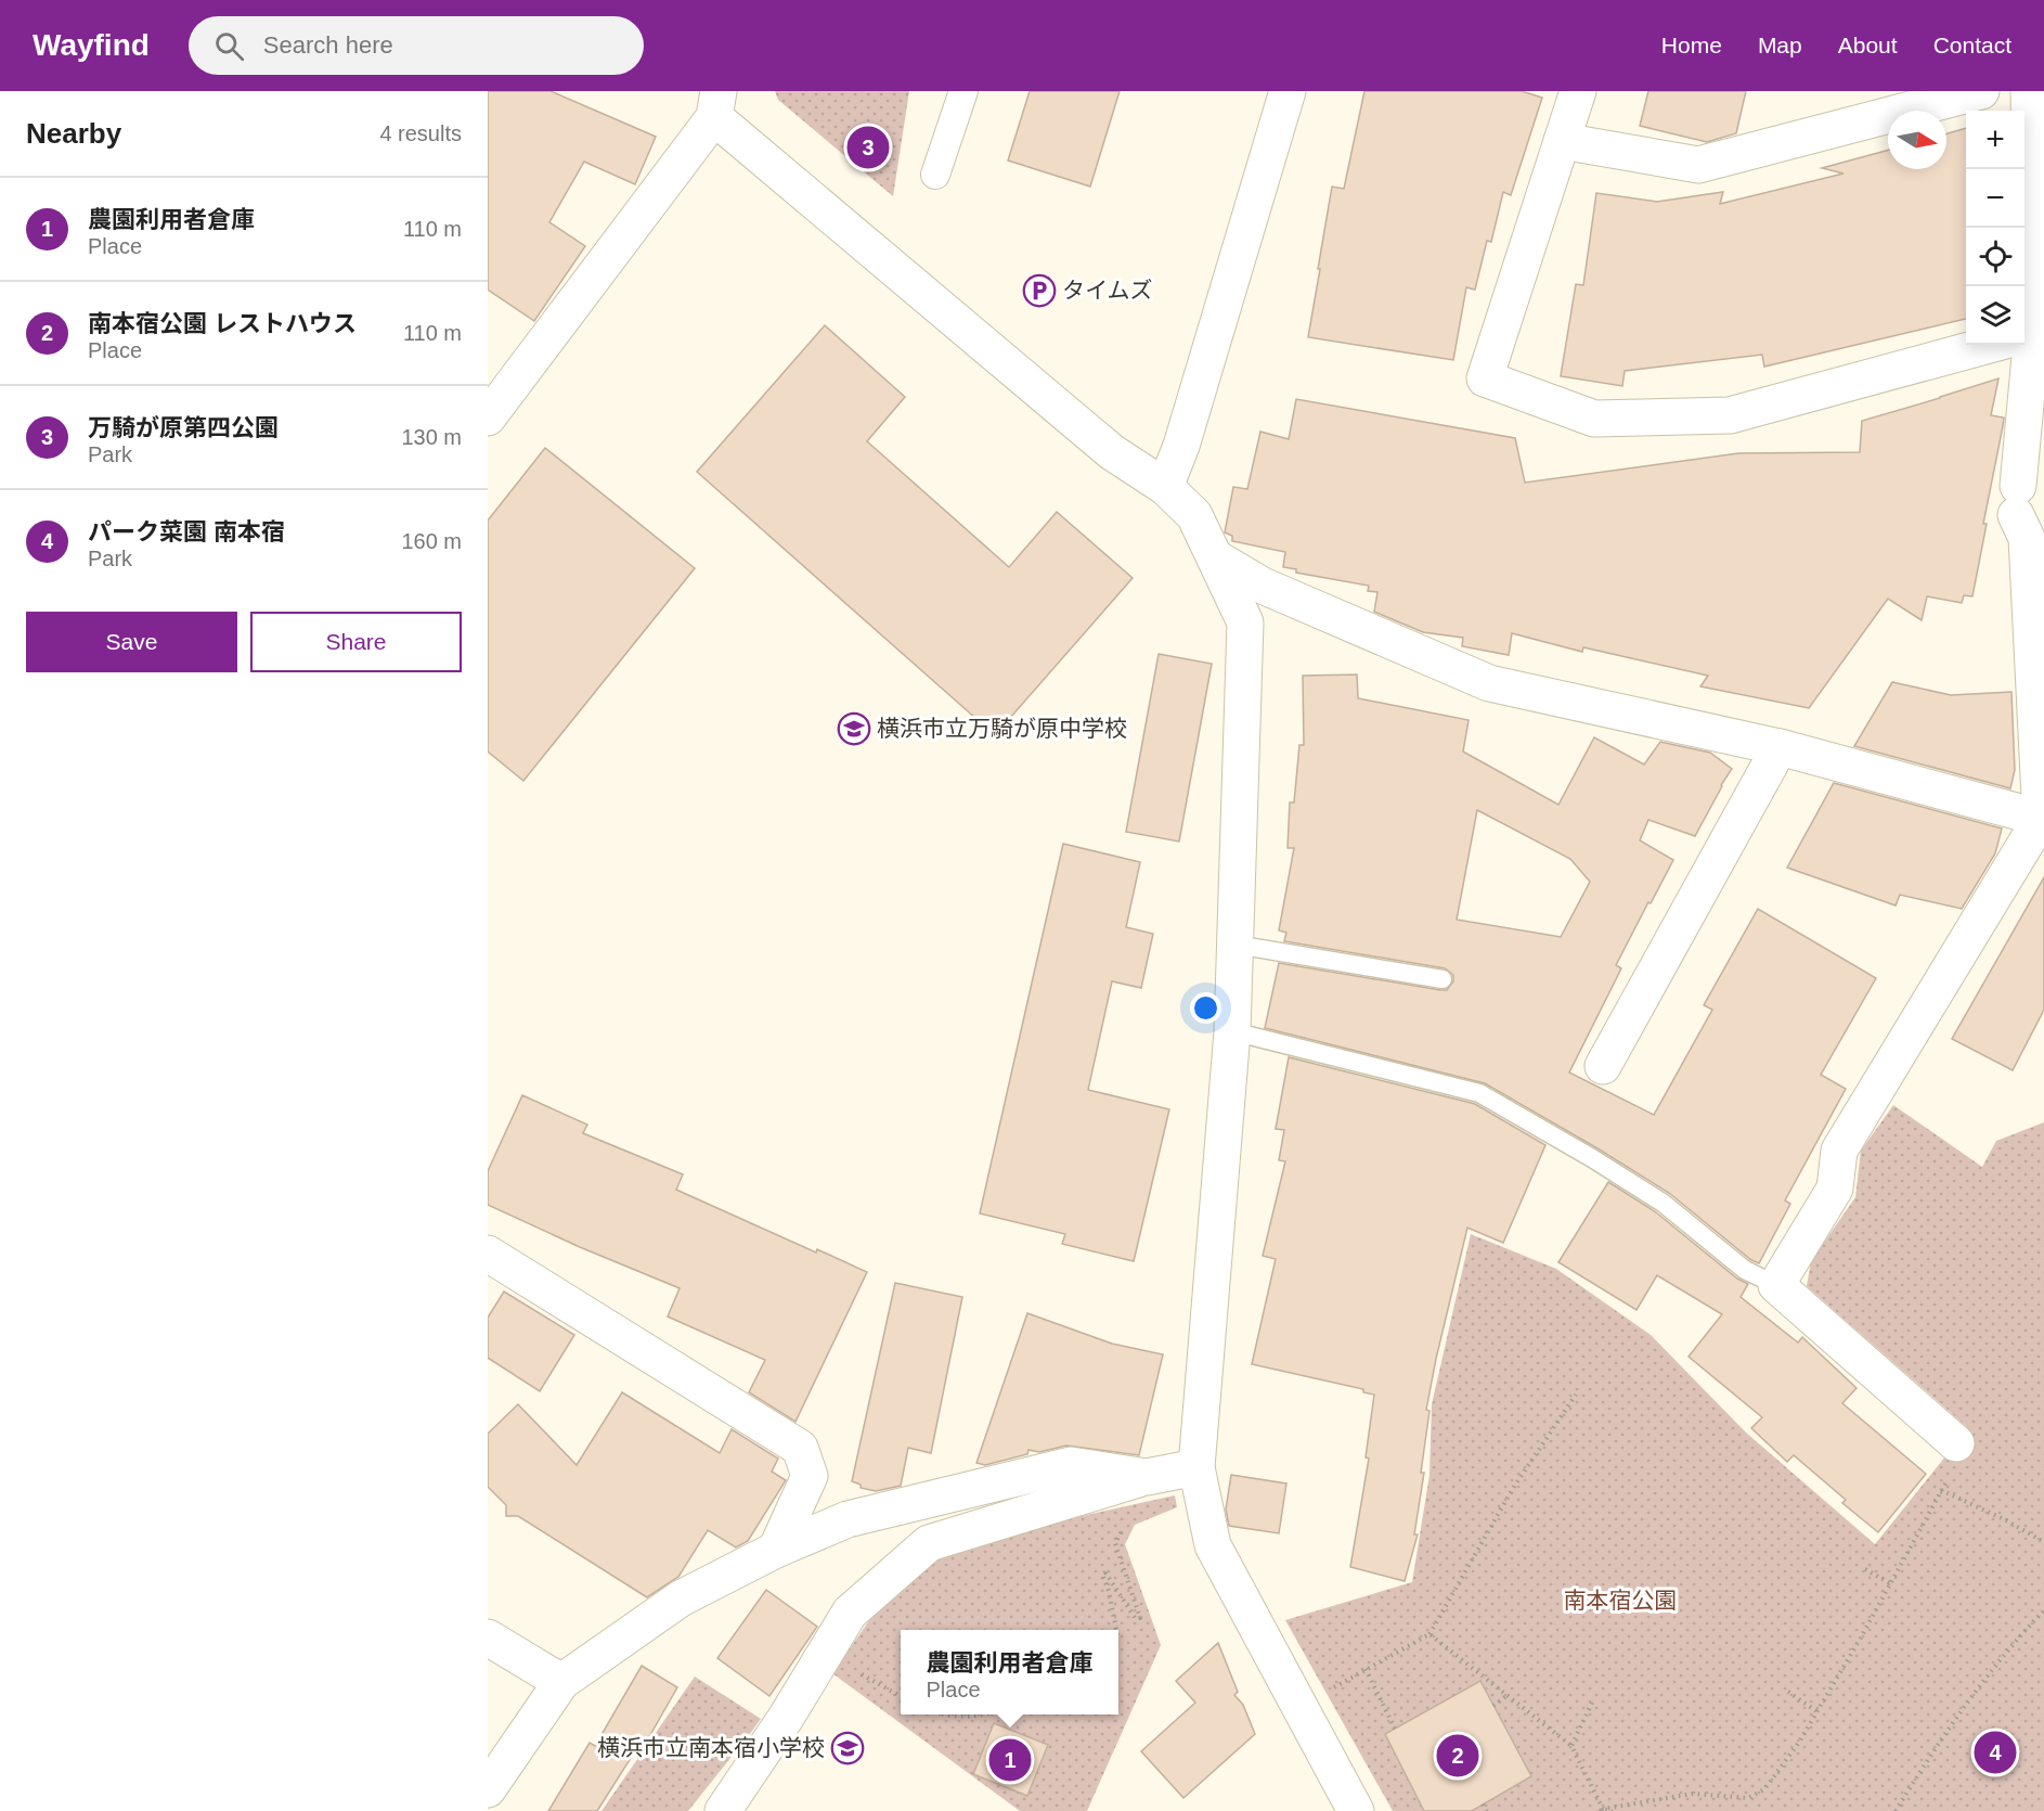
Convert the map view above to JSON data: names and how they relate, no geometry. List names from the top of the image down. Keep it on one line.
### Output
{"parks":["南本宿公園"],"places":{"parking":["タイムズ"],"school or university":["横浜市立万騎が原中学校","横浜市立南本宿小学校"]},"north":"right","page":{"header":"Wayfind","search":"Search here","nav":["Home","Map","About","Contact"],"heading":["Nearby","4 results"],"map_buttons":["+","−"],"pins":["3","4","2","1"],"list":[{"mark":"1","name":"農園利用者倉庫","note":"Place","value":"110 m"},{"mark":"2","name":"南本宿公園 レストハウス","note":"Place","value":"110 m"},{"mark":"3","name":"万騎が原第四公園","note":"Park","value":"130 m"},{"mark":"4","name":"パーク菜園 南本宿","note":"Park","value":"160 m"}],"buttons":["Save","Share"],"popup":["農園利用者倉庫","Place"]}}
